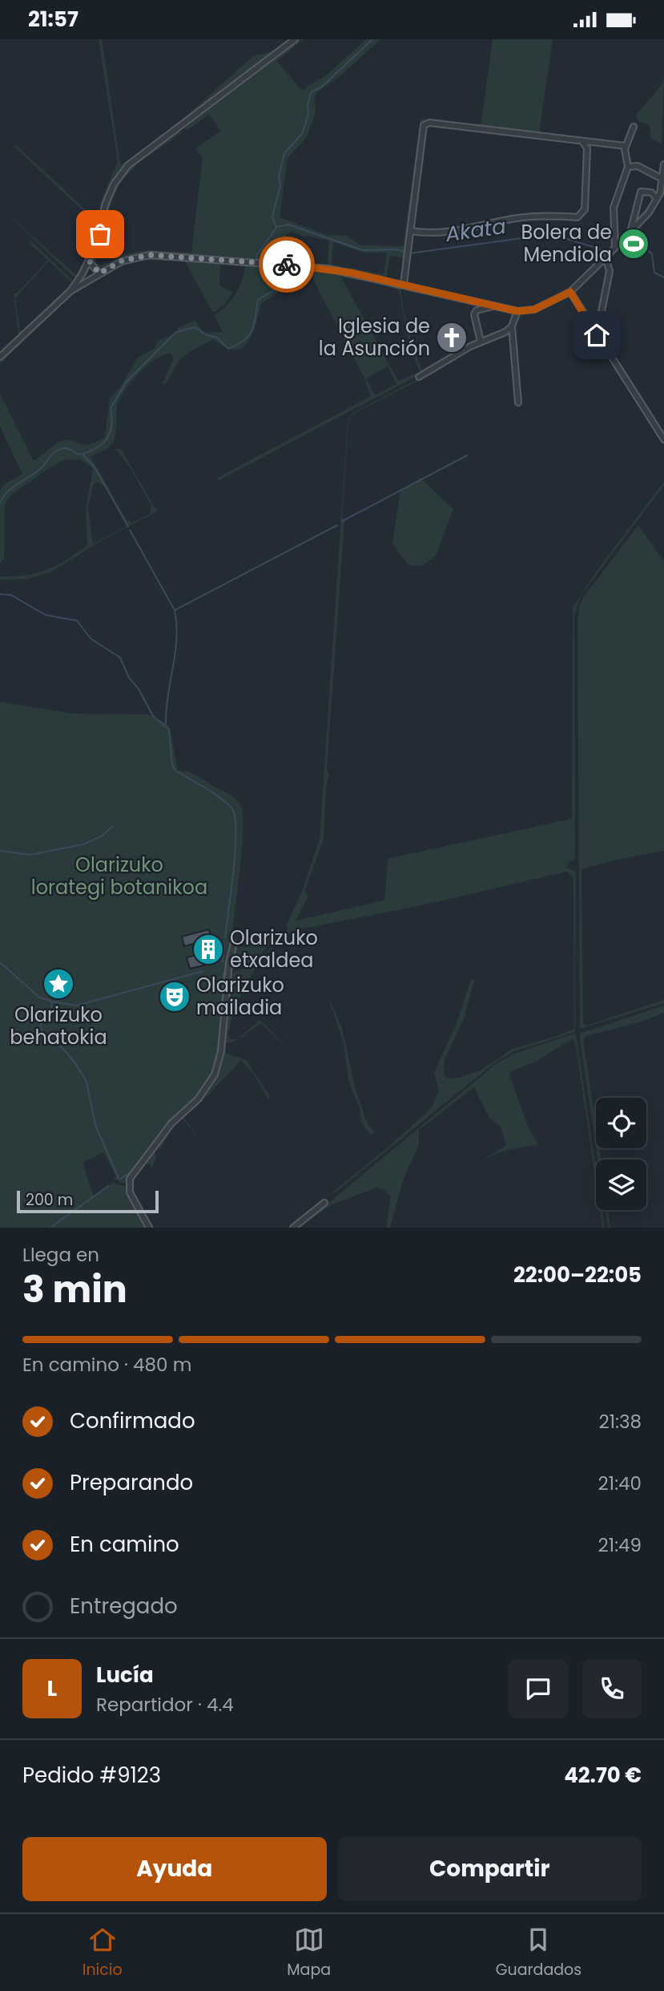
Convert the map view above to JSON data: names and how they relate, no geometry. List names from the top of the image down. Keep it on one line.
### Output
{"water":["Akata"],"parks":["Olarizuko lorategi botanikoa"],"places":{"sports":["Bolera de Mendiola"],"church":["Iglesia de la Asunción"],"building":["Olarizuko etxaldea"],"place":["Olarizuko behatokia"],"theatre":["Olarizuko mailadia"]},"scale_bar":"200 m","page":{"status":"21:57","scale":"200 m","heading":["3 min","Llega en","22:00–22:05"],"panel":["Lucía","Repartidor · 4.4","Pedido #9123","42.70 €"],"bar":"En camino · 480 m","list":[["Confirmado","21:38"],["Preparando","21:40"],["En camino","21:49"],"Entregado"],"round":"L","buttons":["Ayuda","Compartir"],"tabs":["Inicio","Mapa","Guardados"]}}
